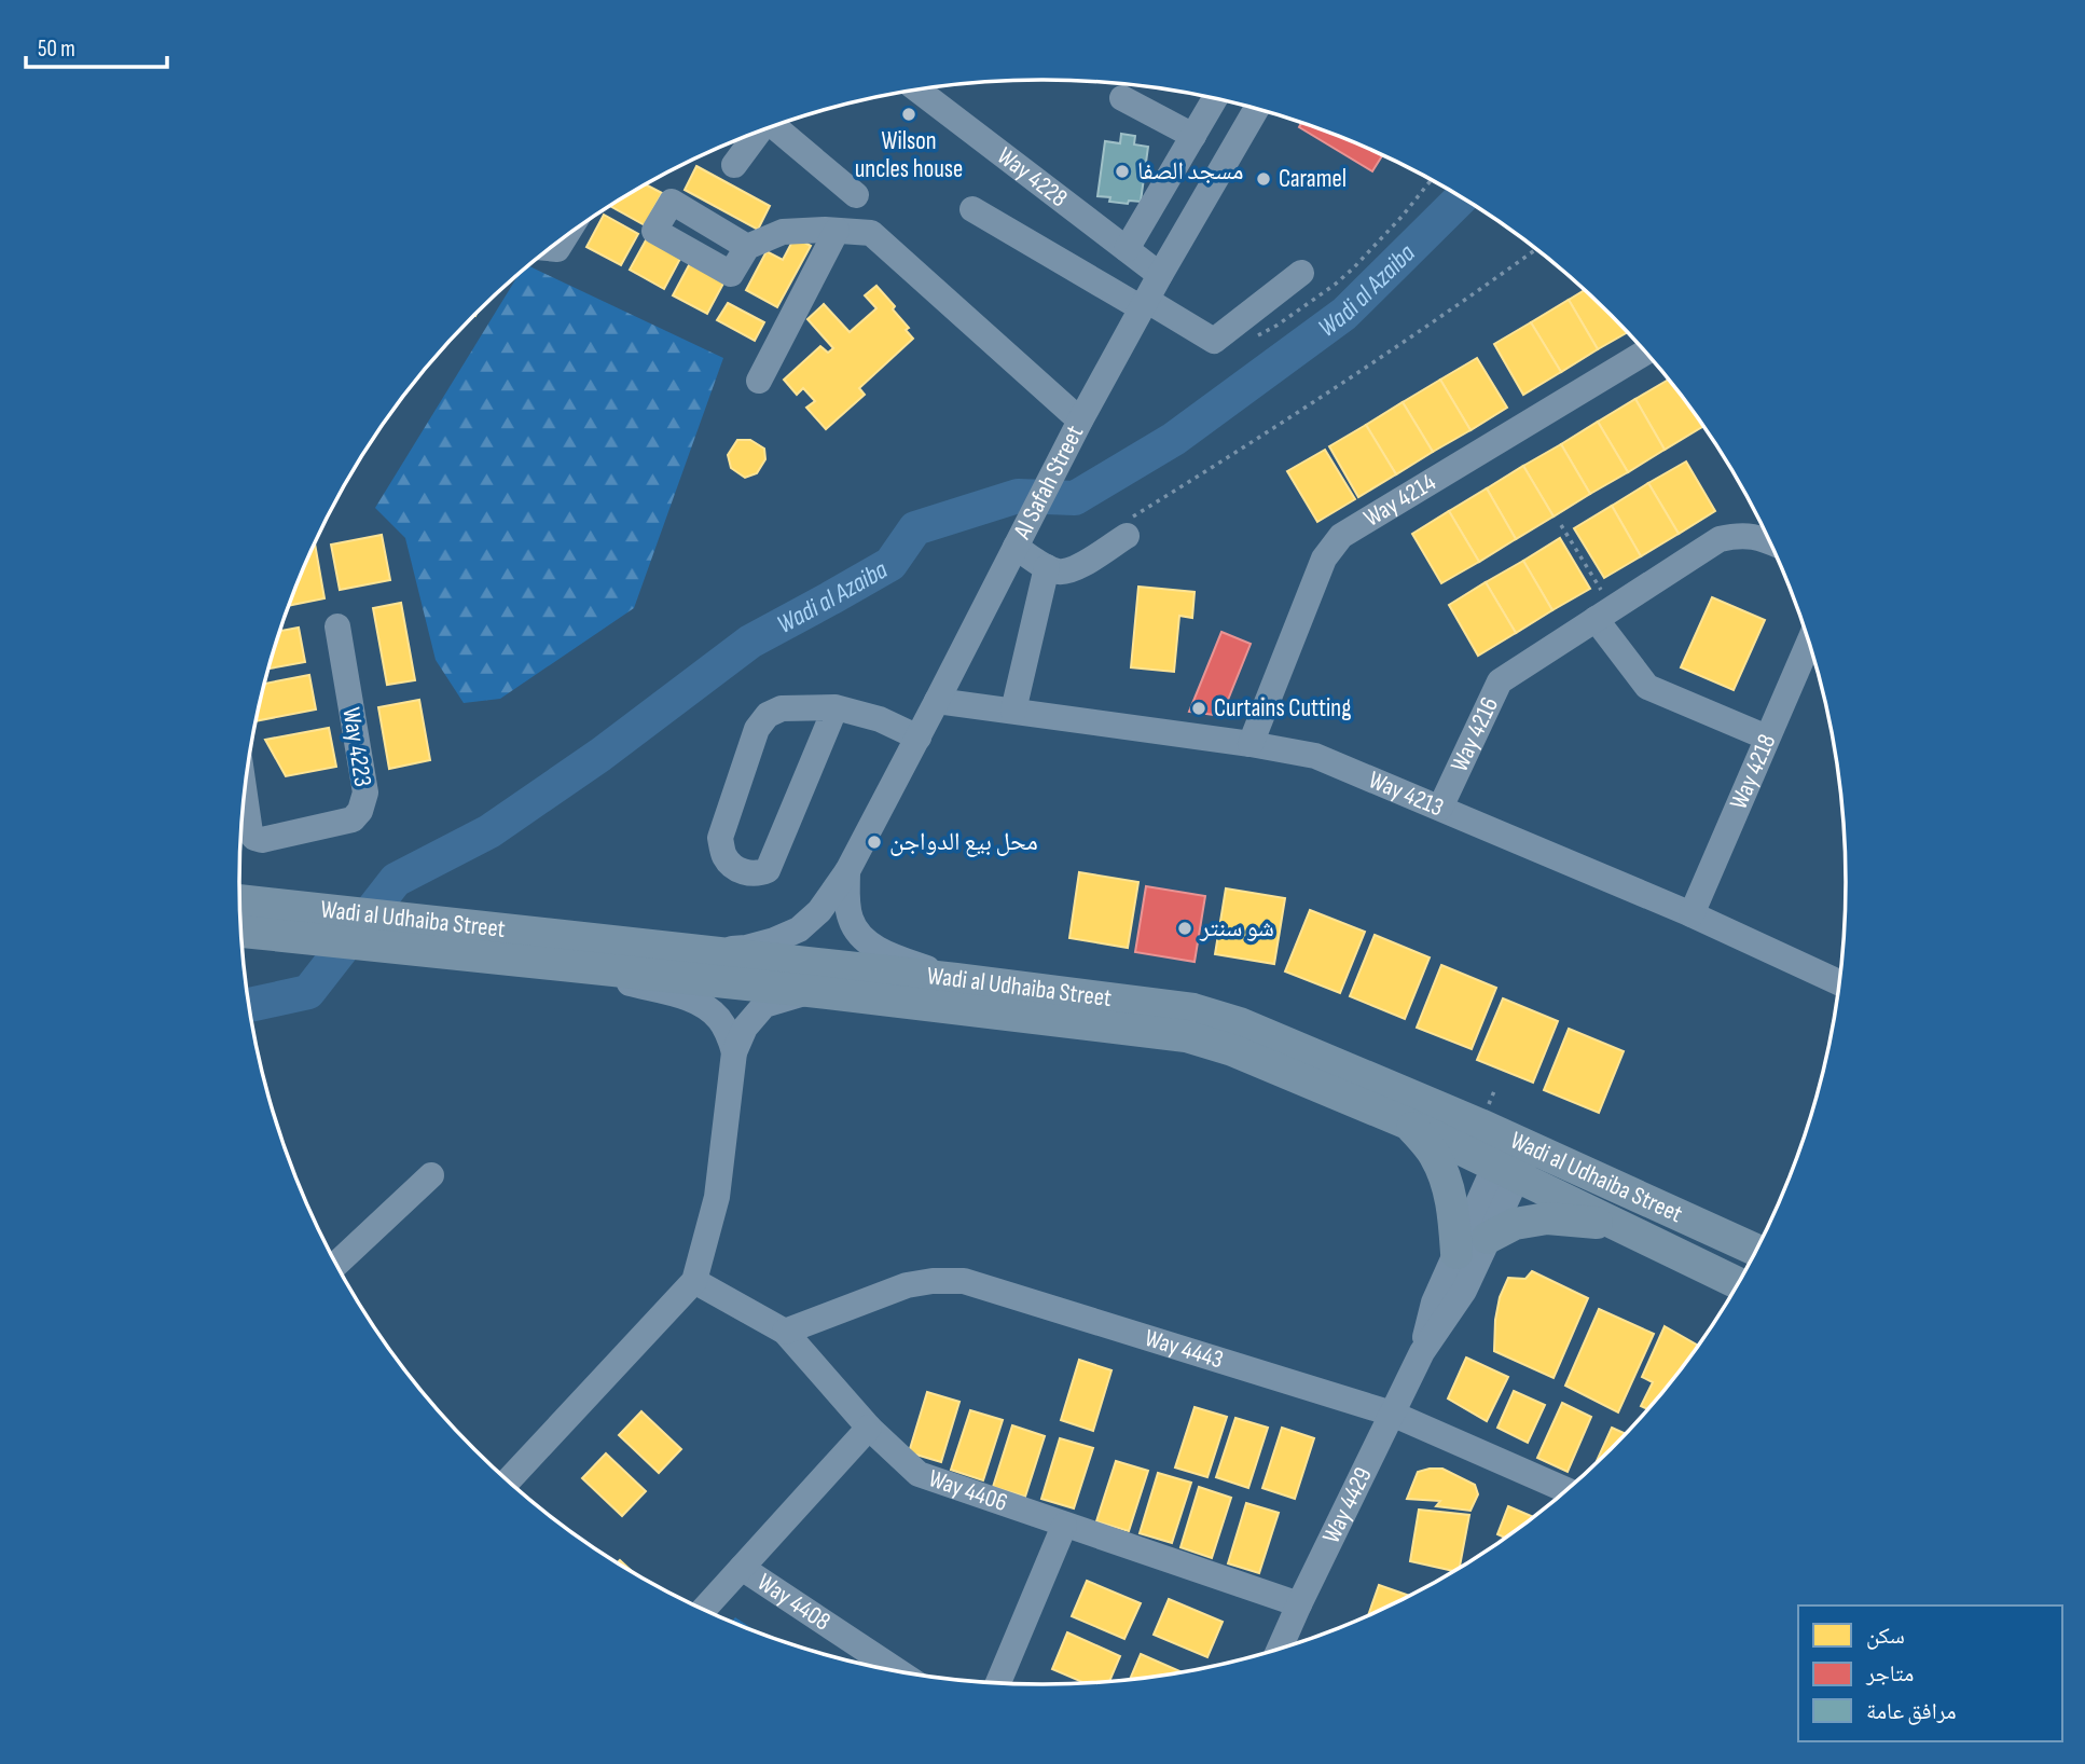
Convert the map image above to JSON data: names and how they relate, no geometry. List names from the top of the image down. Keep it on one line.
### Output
{"streets":{"main road":["Wadi al Udhaiba Street"],"street":["Way 4228","Al Safah Street","Way 4214","Way 4216","Way 4223","Way 4218","Way 4213","Way 4443","Way 4406","Way 4429","Way 4408"]},"crossings":[["Way 4228","Al Safah Street"],["Al Safah Street","Way 4213"],["Al Safah Street","Wadi al Udhaiba Street"],["Way 4214","Way 4213"],["Way 4216","Way 4213"],["Way 4218","Way 4213"],["Wadi al Udhaiba Street","Way 4429"],["Way 4443","Way 4406"],["Way 4443","Way 4429"],["Way 4406","Way 4429"],["Way 4406","Way 4408"]],"water":["Wadi al Azaiba"],"places":["Wilson uncles house","مسجد الصفا","Caramel","Curtains Cutting","محل بيع الدواجن","شو سنتر"],"legend":["سكن","متاجر","مرافق عامة"],"scale_bar":"50 m"}
